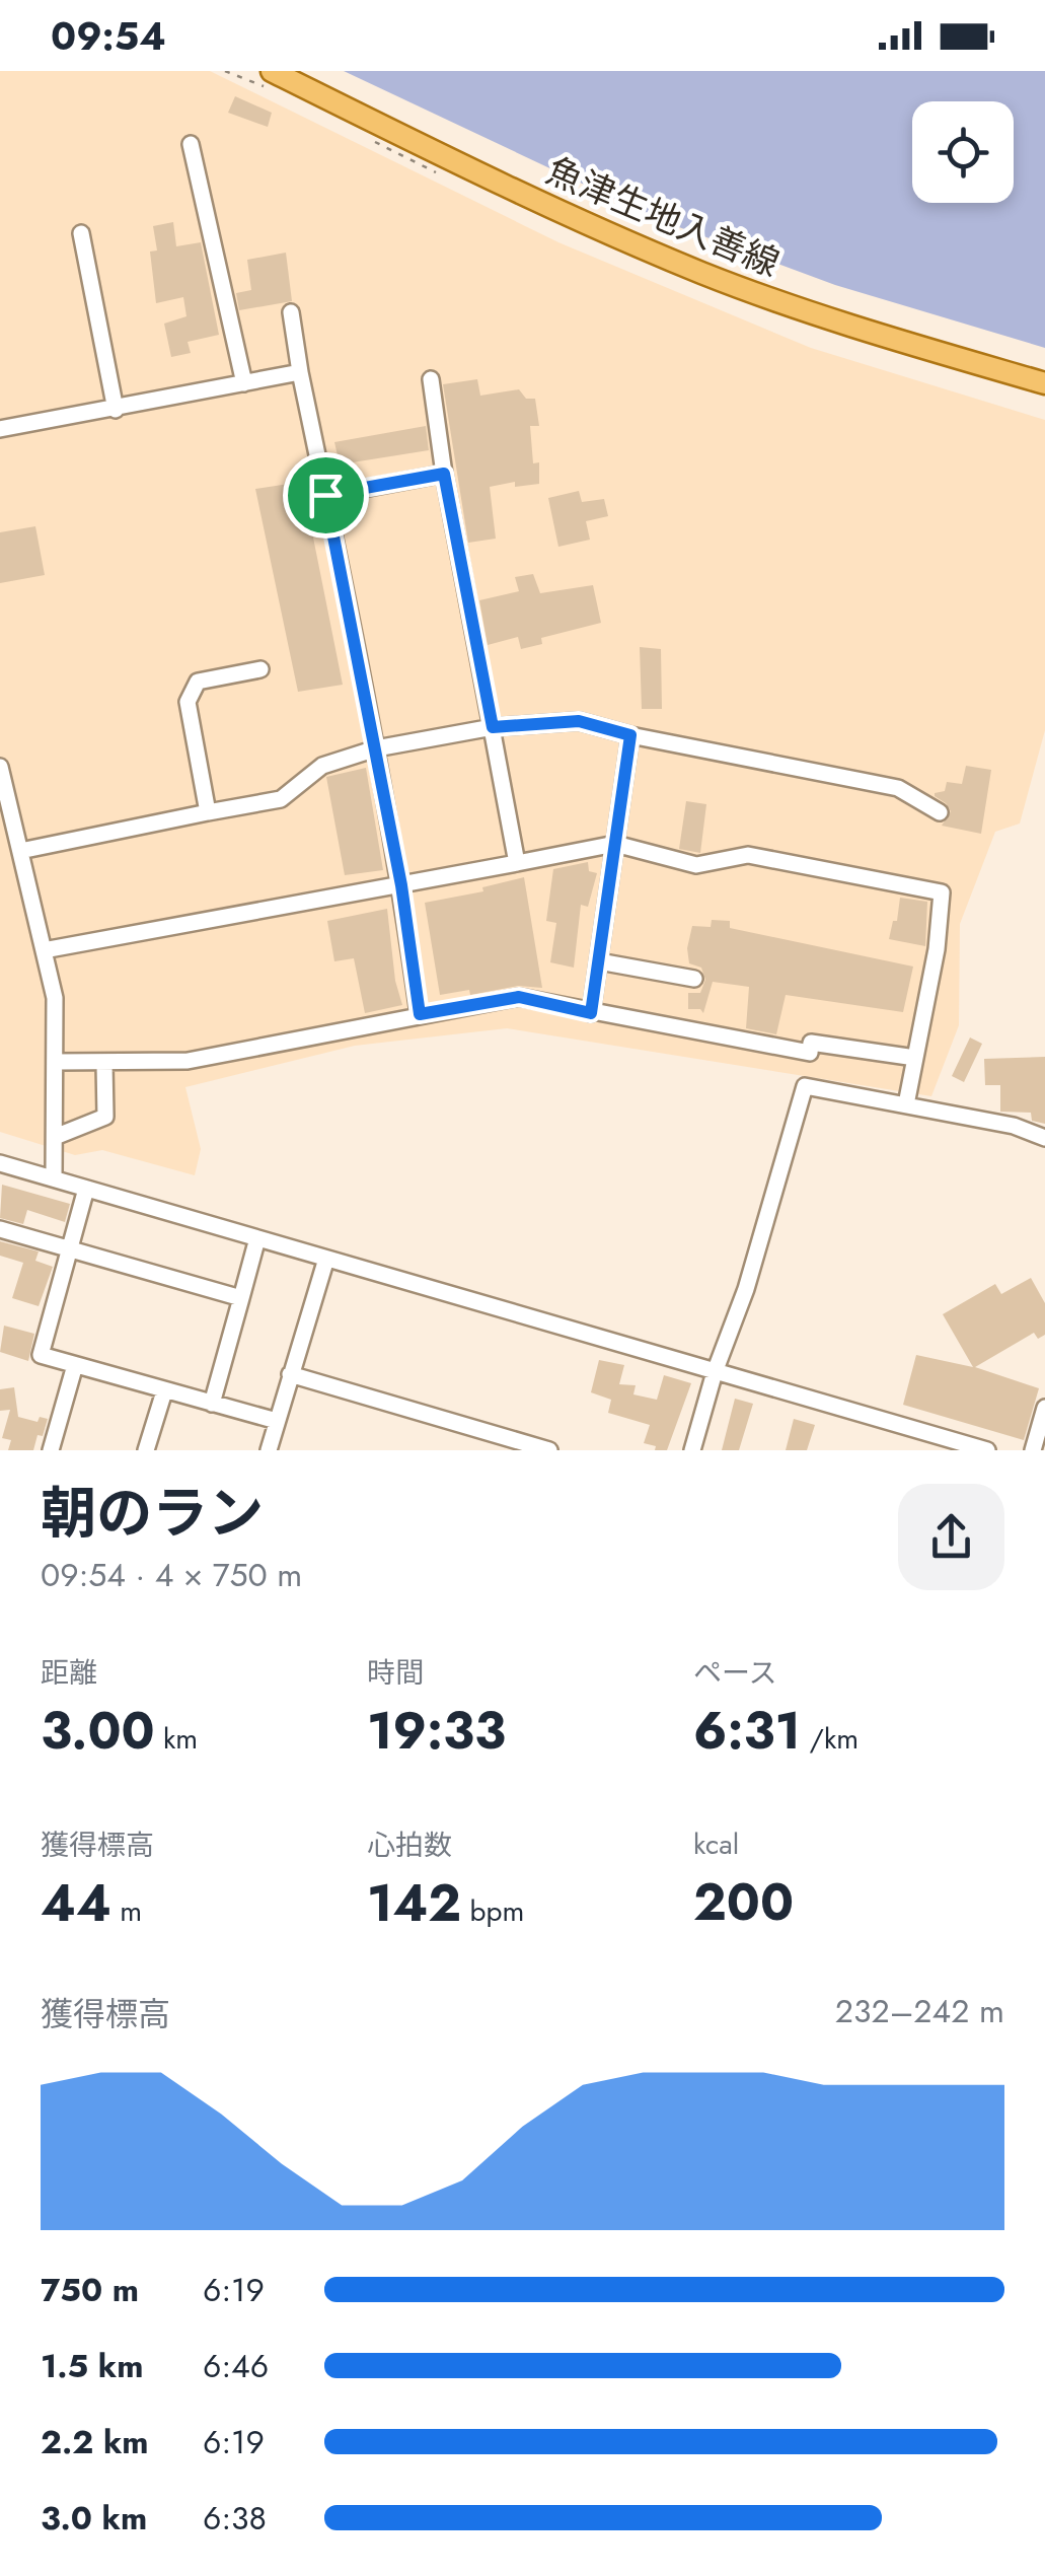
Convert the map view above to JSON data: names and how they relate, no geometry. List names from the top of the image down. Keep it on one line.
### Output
{"streets":{"main road":["魚津生地入善線"]},"page":{"status":"09:54","heading":["朝のラン","09:54 · 4 × 750 m"],"stats":[["距離","3.00 km"],["時間","19:33"],["ペース","6:31 /km"],["獲得標高","44 m"],["心拍数","142 bpm"],["kcal","200"]],"chart":["獲得標高","232–242 m"],"list":[{"name":"750 m","note":"6:19"},{"name":"1.5 km","note":"6:46"},{"name":"2.2 km","note":"6:19"},{"name":"3.0 km","note":"6:38"}]}}
